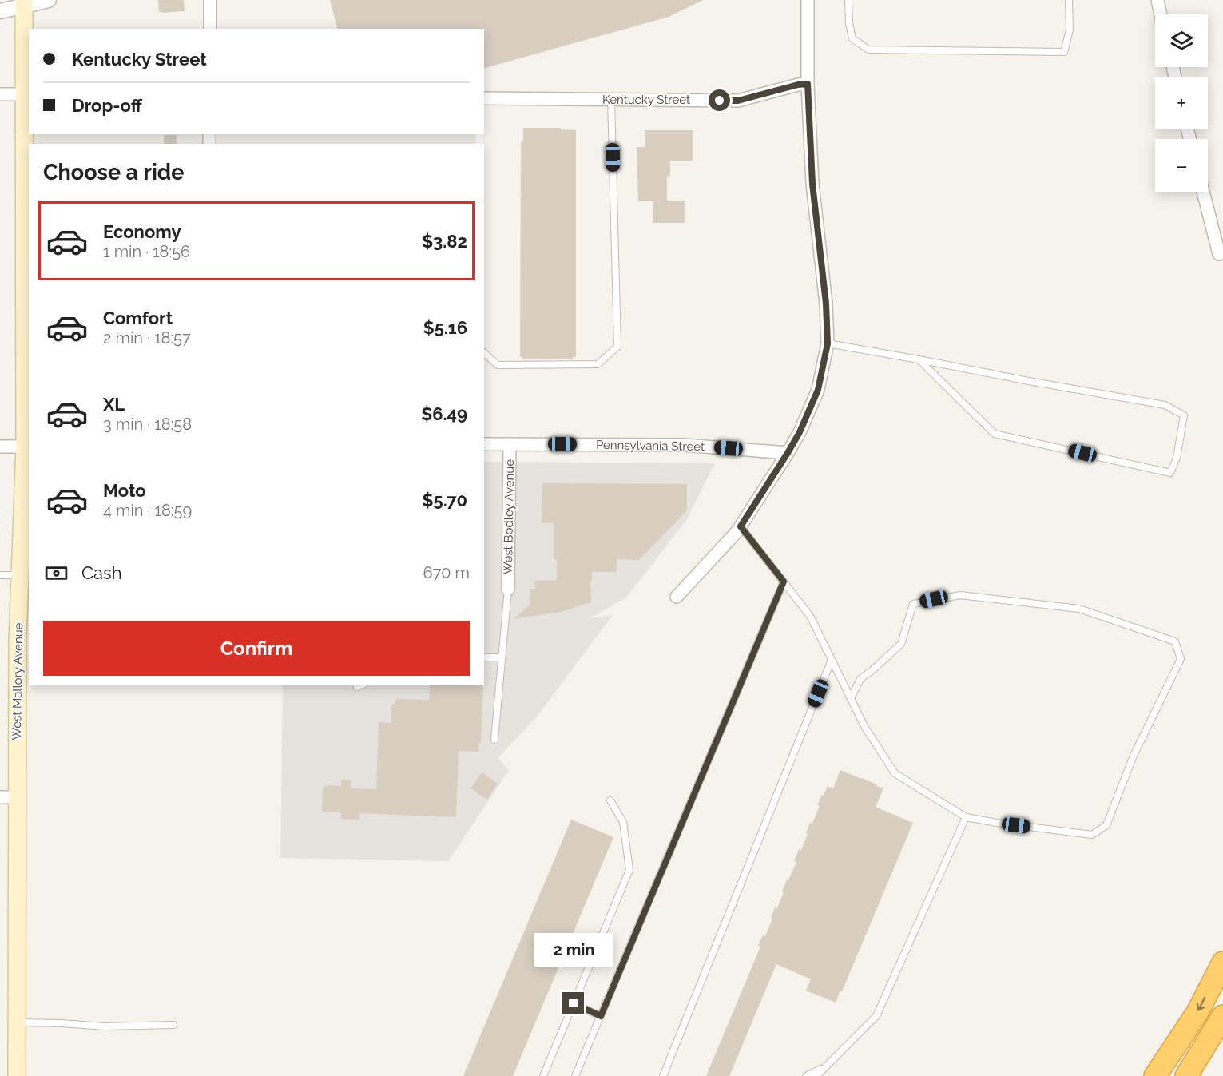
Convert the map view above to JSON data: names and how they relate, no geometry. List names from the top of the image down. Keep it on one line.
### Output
{"streets":{"main road":["West Mallory Avenue"],"street":["Kentucky Street","Pennsylvania Street","West Bodley Avenue"]},"crossings":[["Pennsylvania Street","West Bodley Avenue"]],"page":{"map_buttons":["+","−"],"banner":["Kentucky Street","Drop-off"],"heading":"Choose a ride","list":[{"name":"Economy","note":"1 min · 18:56","value":"$3.82"},{"name":"Comfort","note":"2 min · 18:57","value":"$5.16"},{"name":"XL","note":"3 min · 18:58","value":"$6.49"},{"name":"Moto","note":"4 min · 18:59","value":"$5.70"}],"pay":["Cash","670 m"],"buttons":"Confirm","bubble":"2 min"}}
